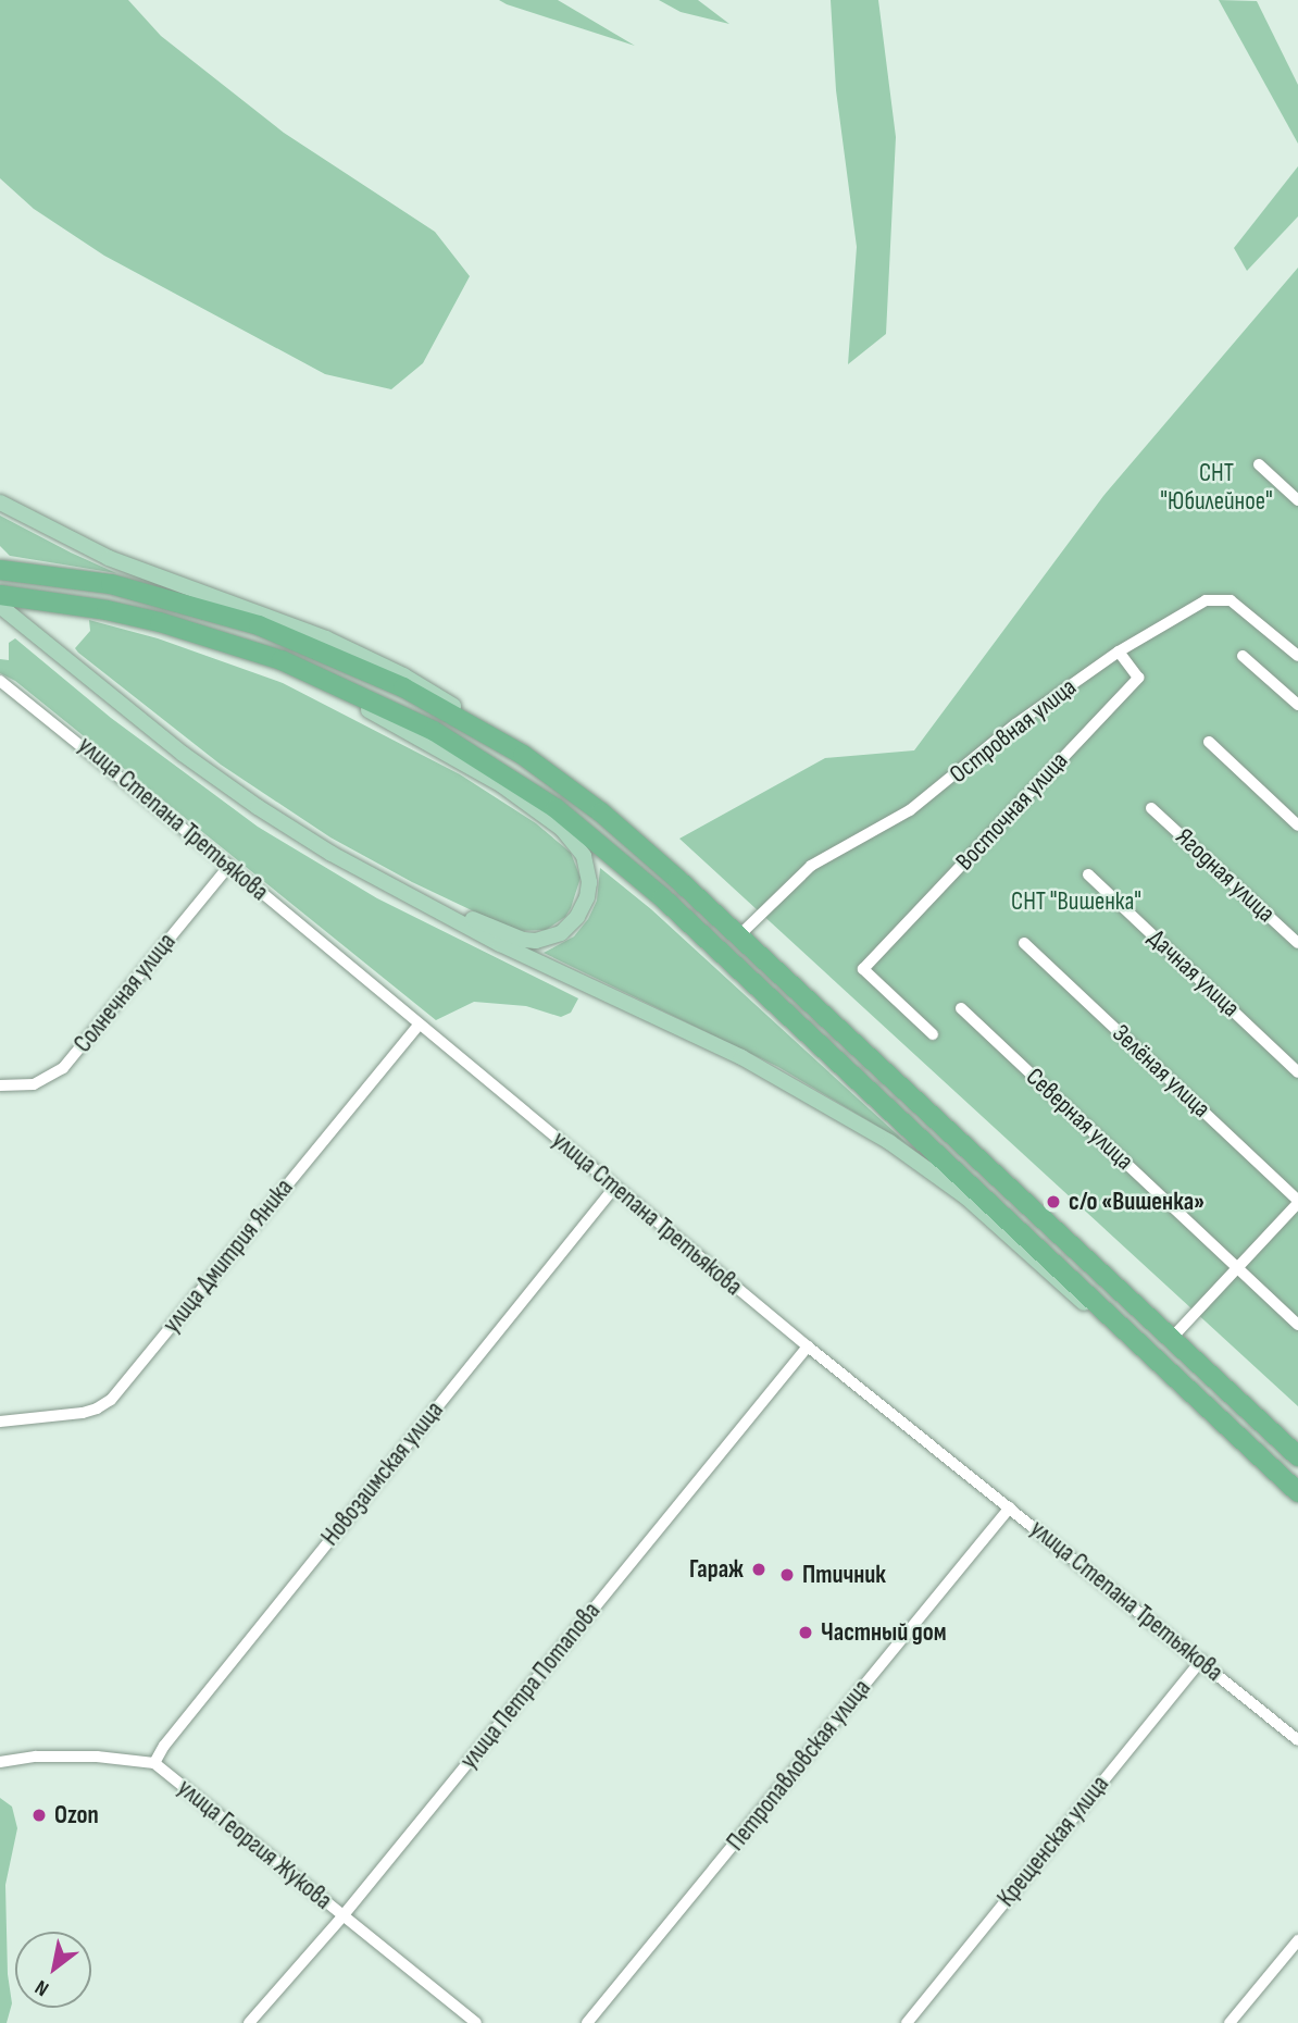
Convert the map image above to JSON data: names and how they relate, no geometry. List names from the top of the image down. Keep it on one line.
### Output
{"streets":{"street":["Островная улица","Восточная улица","улица Степана Третьякова","Ягодная улица","Дачная улица","Солнечная улица","Зелёная улица","Северная улица","улица Дмитрия Яника","Новозаимская улица","улица Петра Потапова","Петропавловская улица","Крещенская улица","улица Георгия Жукова"]},"crossings":[["Островная улица","Восточная улица"],["улица Степана Третьякова","Солнечная улица"],["улица Степана Третьякова","улица Дмитрия Яника"],["улица Степана Третьякова","Новозаимская улица"],["улица Степана Третьякова","улица Петра Потапова"],["улица Степана Третьякова","Петропавловская улица"],["улица Степана Третьякова","Крещенская улица"],["Новозаимская улица","улица Георгия Жукова"],["улица Петра Потапова","улица Георгия Жукова"]],"parks":["СНТ \"Юбилейное\"","СНТ \"Вишенка\""],"places":["с/о «Вишенка»","Гараж","Птичник","Частный дом","Ozon"],"north":"bottom left"}
